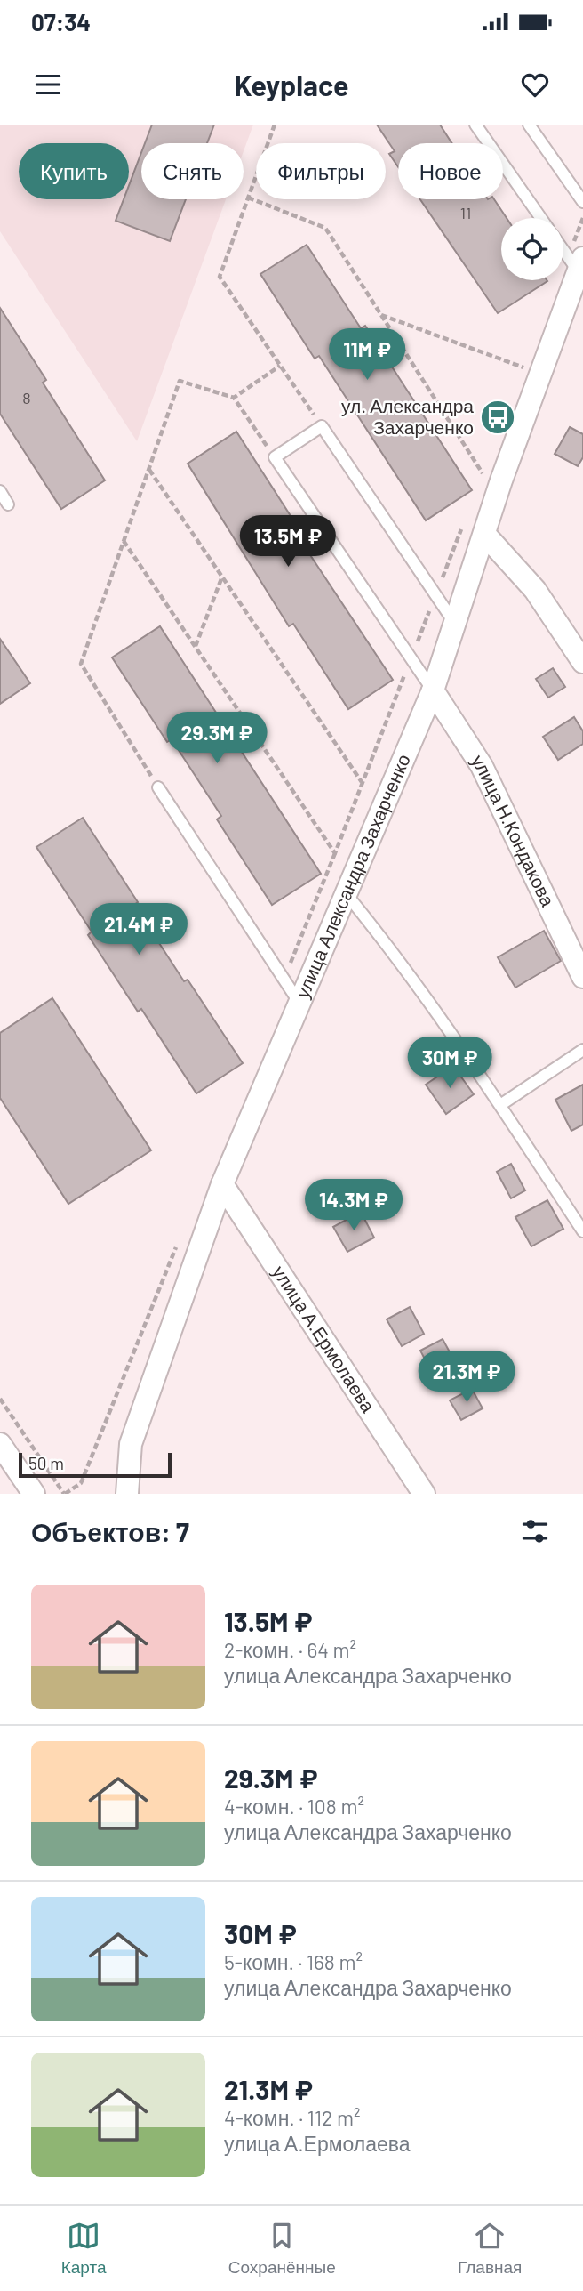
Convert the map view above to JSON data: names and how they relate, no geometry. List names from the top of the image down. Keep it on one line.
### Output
{"streets":{"street":["улица Н.Кондакова","улица Александра Захарченко","улица А.Ермолаева"]},"crossings":[["улица Н.Кондакова","улица Александра Захарченко"],["улица Александра Захарченко","улица А.Ермолаева"]],"places":{"bus stop":["ул. Александра Захарченко"]},"house_numbers":["11","8"],"scale_bar":"50 m","page":{"status":"07:34","header":"Keyplace","chip":["Купить","Снять","Фильтры","Новое"],"price":["11M ₽","13.5M ₽","29.3M ₽","21.4M ₽","30M ₽","14.3M ₽","21.3M ₽"],"scale":"50 m","heading":"Объектов: 7","list":[{"name":"13.5M ₽","note":"2-комн. · 64 m² · улица Александра Захарченко"},{"name":"29.3M ₽","note":"4-комн. · 108 m² · улица Александра Захарченко"},{"name":"30M ₽","note":"5-комн. · 168 m² · улица Александра Захарченко"},{"name":"21.3M ₽","note":"4-комн. · 112 m² · улица А.Ермолаева"}],"tabs":["Карта","Сохранённые","Главная"]}}
